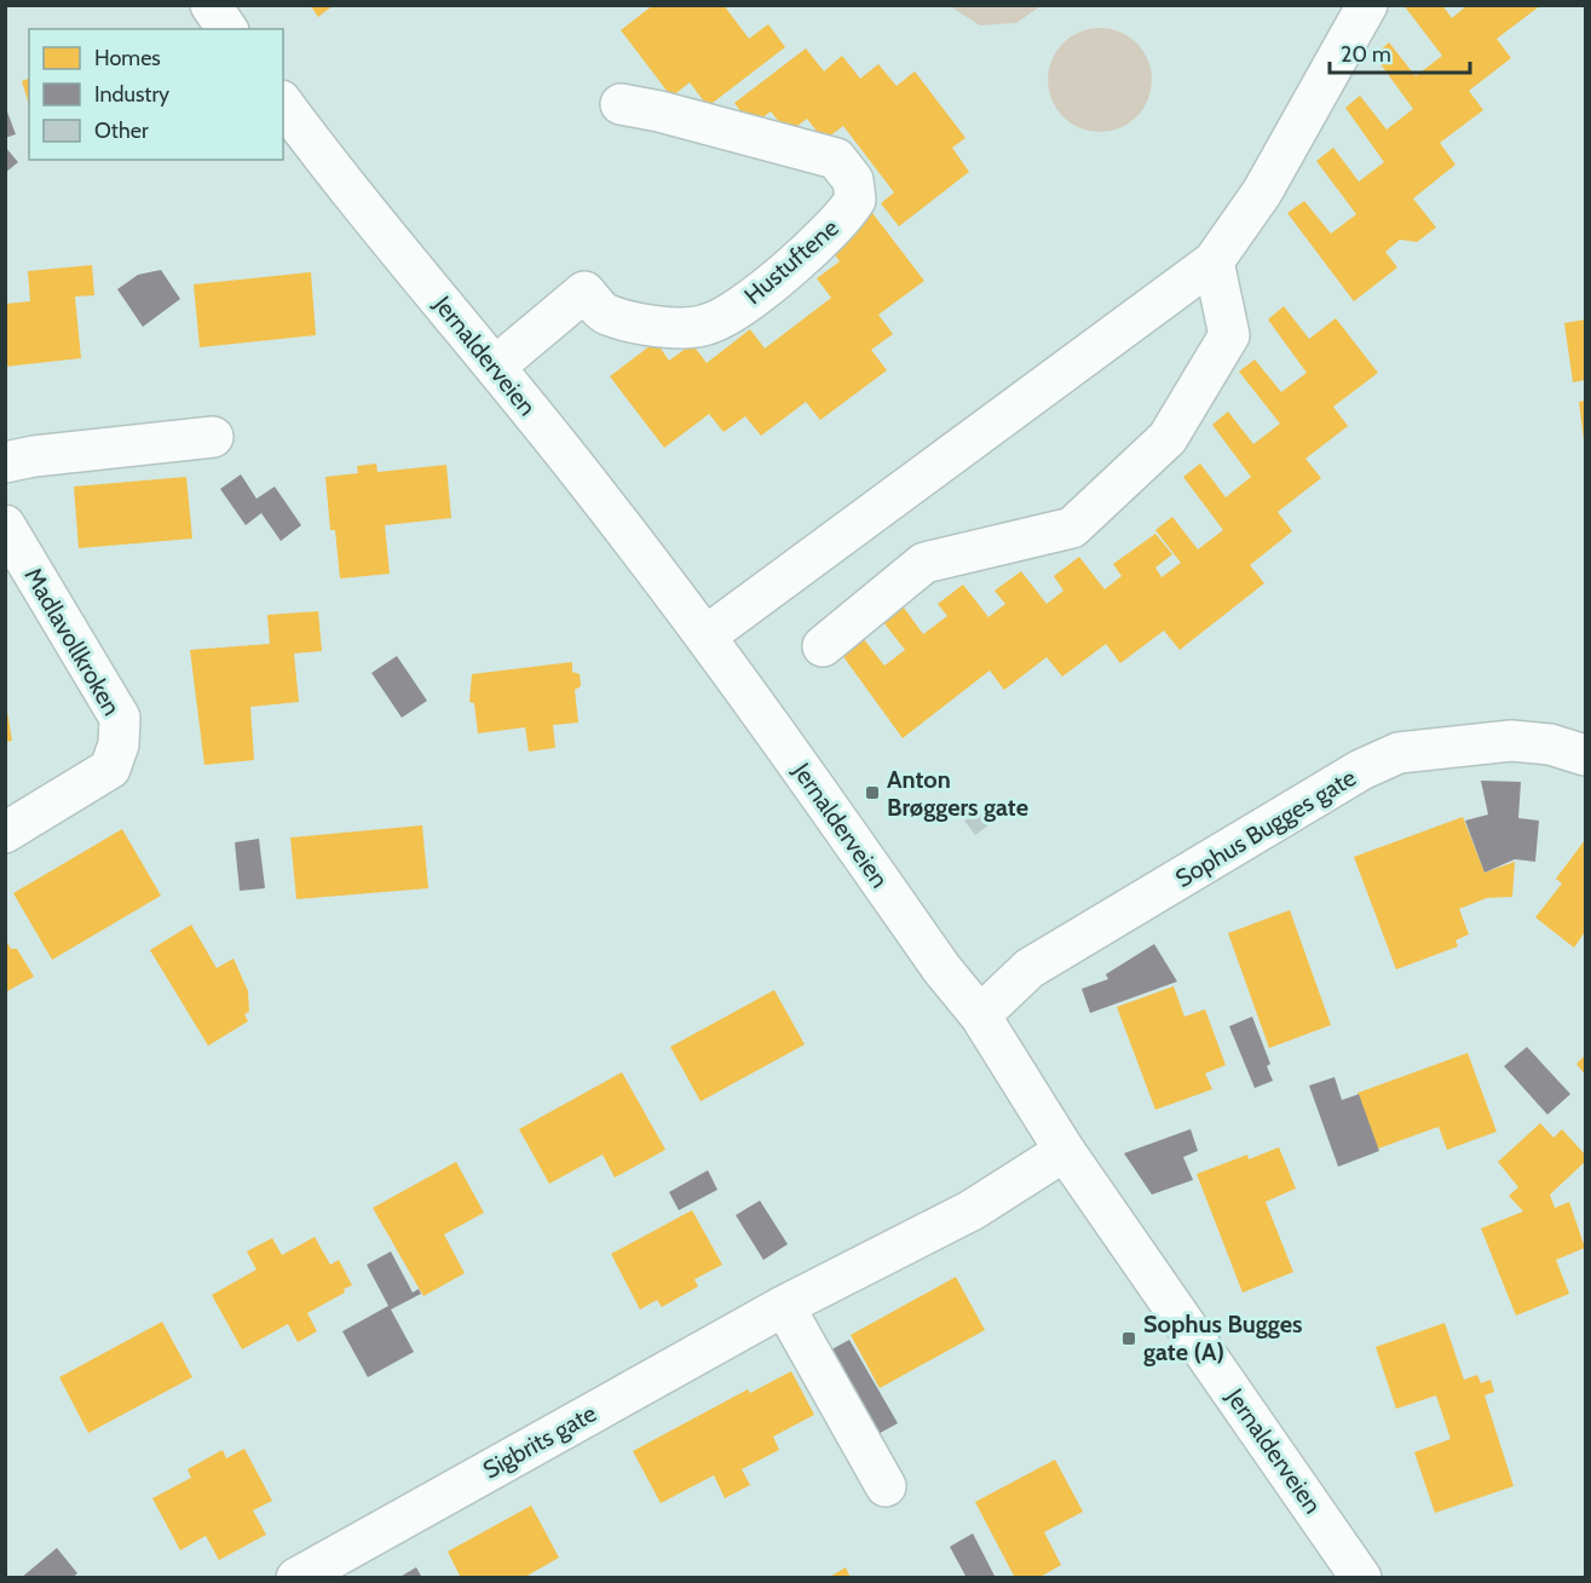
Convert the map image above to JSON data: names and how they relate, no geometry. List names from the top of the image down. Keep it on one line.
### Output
{"streets":{"street":["Hustuftene","Jernalderveien","Madlavollkroken","Sophus Bugges gate","Sigbrits gate"]},"crossings":[["Hustuftene","Jernalderveien"],["Jernalderveien","Sophus Bugges gate"],["Jernalderveien","Sigbrits gate"]],"places":{"transit":["Anton Brøggers gate","Sophus Bugges gate (A)"]},"legend":["Homes","Industry","Other"],"scale_bar":"20 m"}
